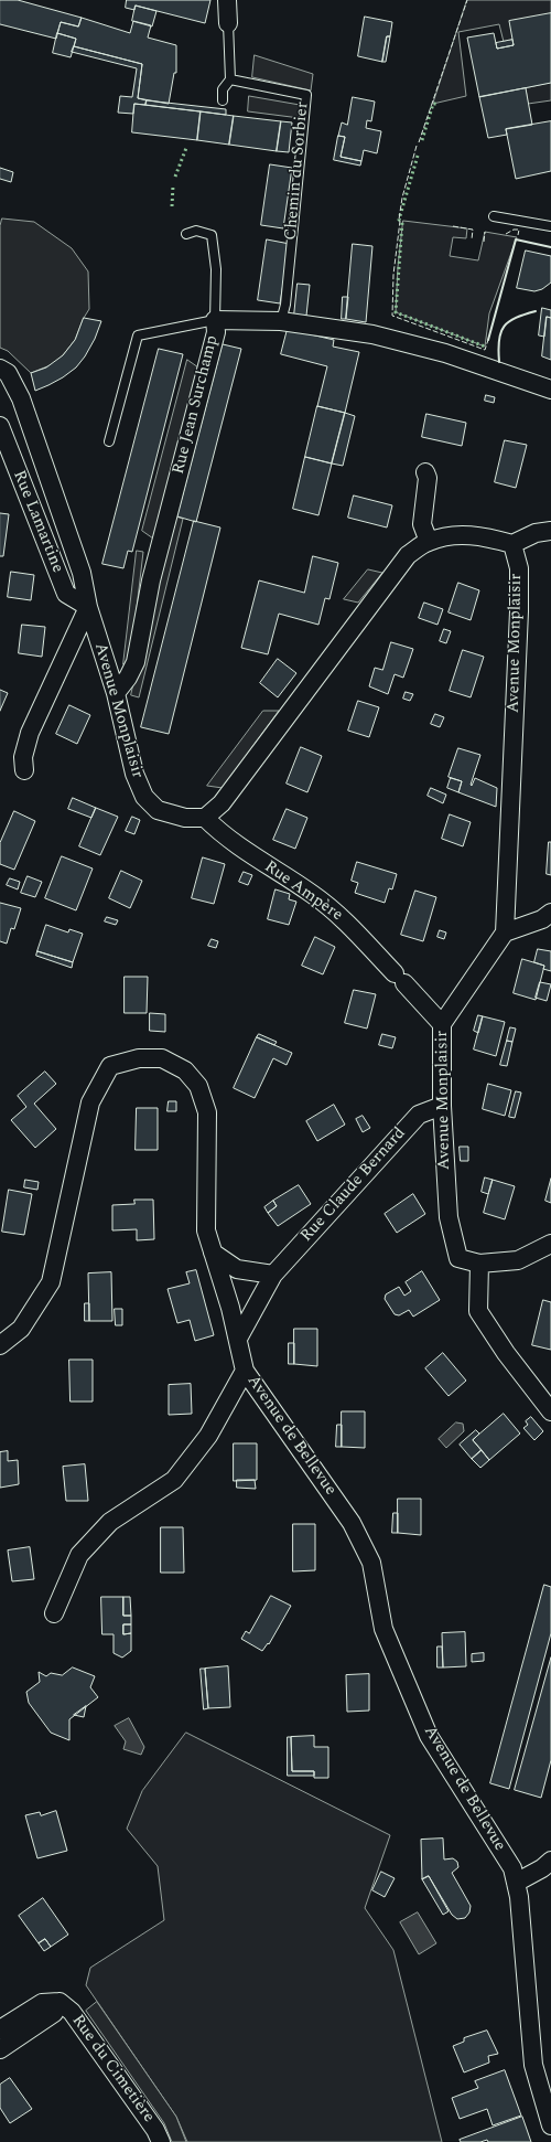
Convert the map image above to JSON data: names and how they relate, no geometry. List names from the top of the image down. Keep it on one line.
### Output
{"streets":{"street":["Rue Jean Surchamp","Rue Lamartine","Avenue Monplaisir","Rue Ampère","Rue Claude Bernard","Avenue de Bellevue","Rue du Cimetière"],"lane":["Chemin du Sorbier"]},"crossings":[["Chemin du Sorbier","Rue Jean Surchamp"],["Rue Jean Surchamp","Avenue Monplaisir"],["Rue Lamartine","Avenue Monplaisir"],["Avenue Monplaisir","Rue Ampère"],["Avenue Monplaisir","Rue Claude Bernard"],["Rue Claude Bernard","Avenue de Bellevue"]]}
